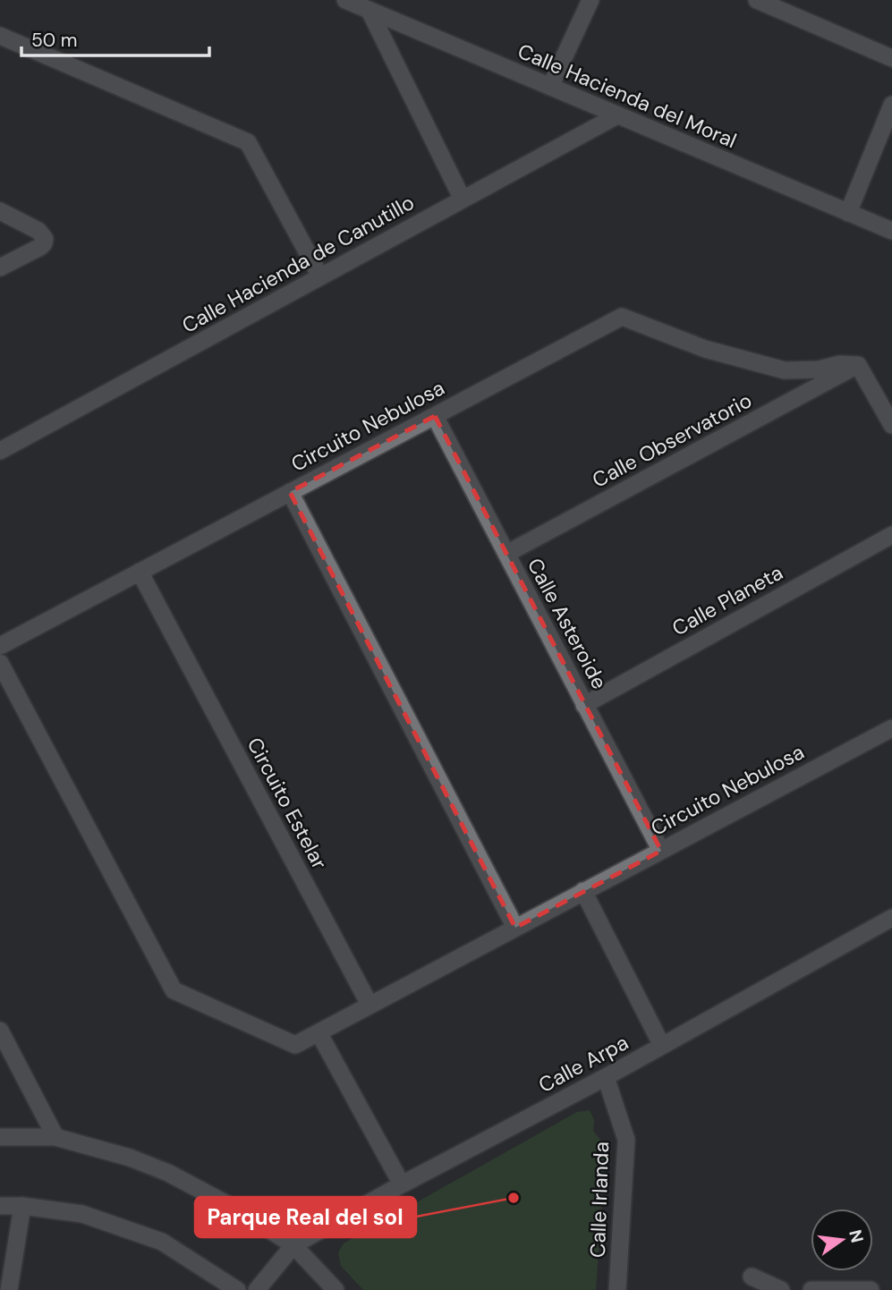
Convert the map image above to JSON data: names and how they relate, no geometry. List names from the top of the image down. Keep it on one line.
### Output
{"streets":{"street":["Calle Hacienda del Moral","Calle Hacienda de Canutillo","Circuito Nebulosa","Calle Observatorio","Calle Planeta","Calle Asteroide","Circuito Estelar","Calle Arpa","Calle Irlanda"]},"crossings":[["Calle Hacienda del Moral","Calle Hacienda de Canutillo"],["Circuito Nebulosa","Calle Observatorio"],["Circuito Nebulosa","Calle Asteroide"],["Circuito Nebulosa","Circuito Estelar"],["Calle Observatorio","Calle Asteroide"],["Calle Planeta","Calle Asteroide"],["Calle Arpa","Calle Irlanda"]],"places":["Parque Real del sol"],"scale_bar":"50 m","north":"right"}
